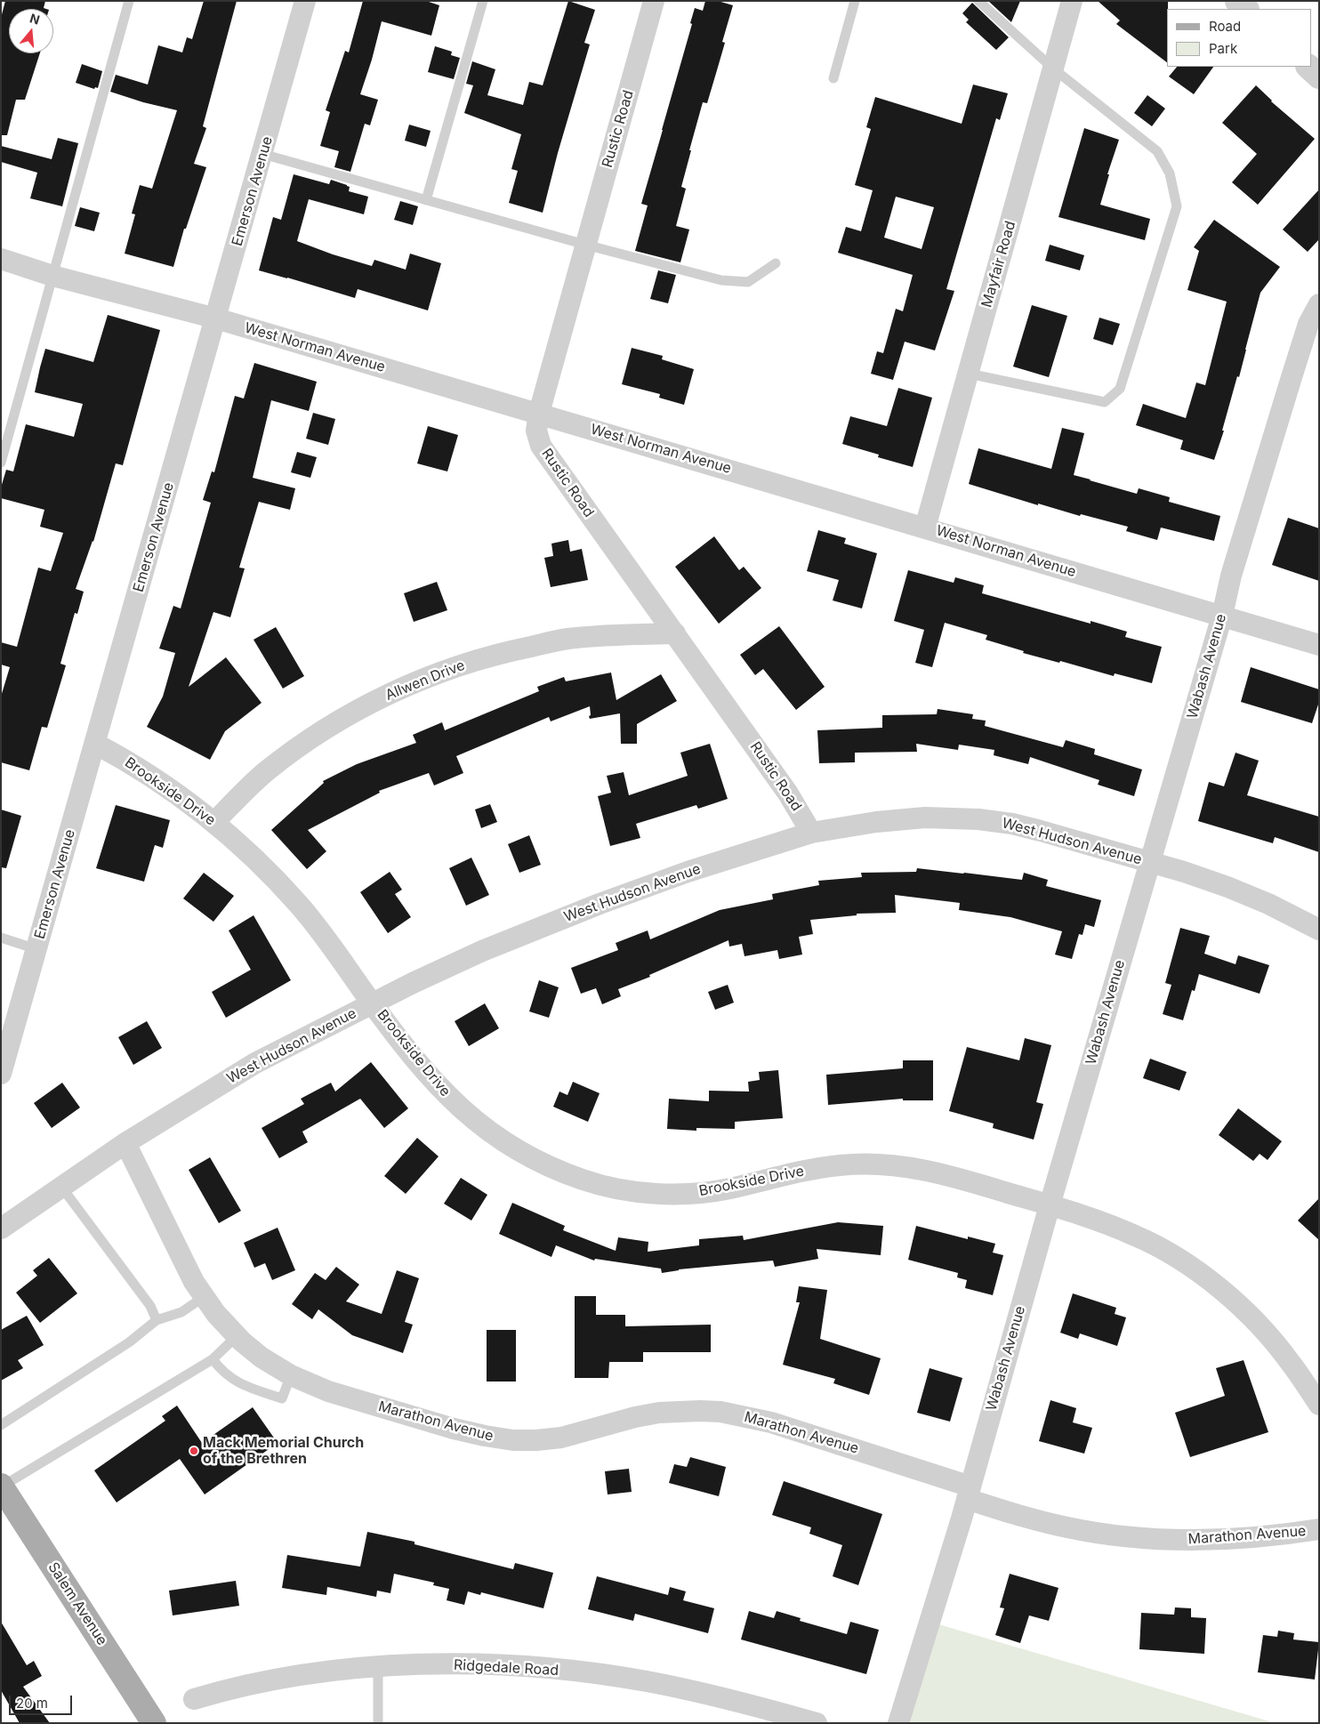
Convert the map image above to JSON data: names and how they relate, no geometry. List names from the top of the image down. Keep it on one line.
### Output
{"streets":{"main road":["Salem Avenue"],"street":["Rustic Road","Emerson Avenue","Mayfair Road","West Norman Avenue","Wabash Avenue","Allwen Drive","Brookside Drive","West Hudson Avenue","Marathon Avenue","Ridgedale Road"]},"crossings":[["Rustic Road","West Norman Avenue"],["Rustic Road","Allwen Drive"],["Rustic Road","West Hudson Avenue"],["Emerson Avenue","West Norman Avenue"],["Emerson Avenue","Brookside Drive"],["Mayfair Road","West Norman Avenue"],["West Norman Avenue","Wabash Avenue"],["Wabash Avenue","Brookside Drive"],["Wabash Avenue","West Hudson Avenue"],["Wabash Avenue","Marathon Avenue"],["Allwen Drive","Brookside Drive"],["Brookside Drive","West Hudson Avenue"],["West Hudson Avenue","Marathon Avenue"]],"places":["Mack Memorial Church of the Brethren"],"legend":["Road","Park"],"scale_bar":"20 m","north":"top"}
